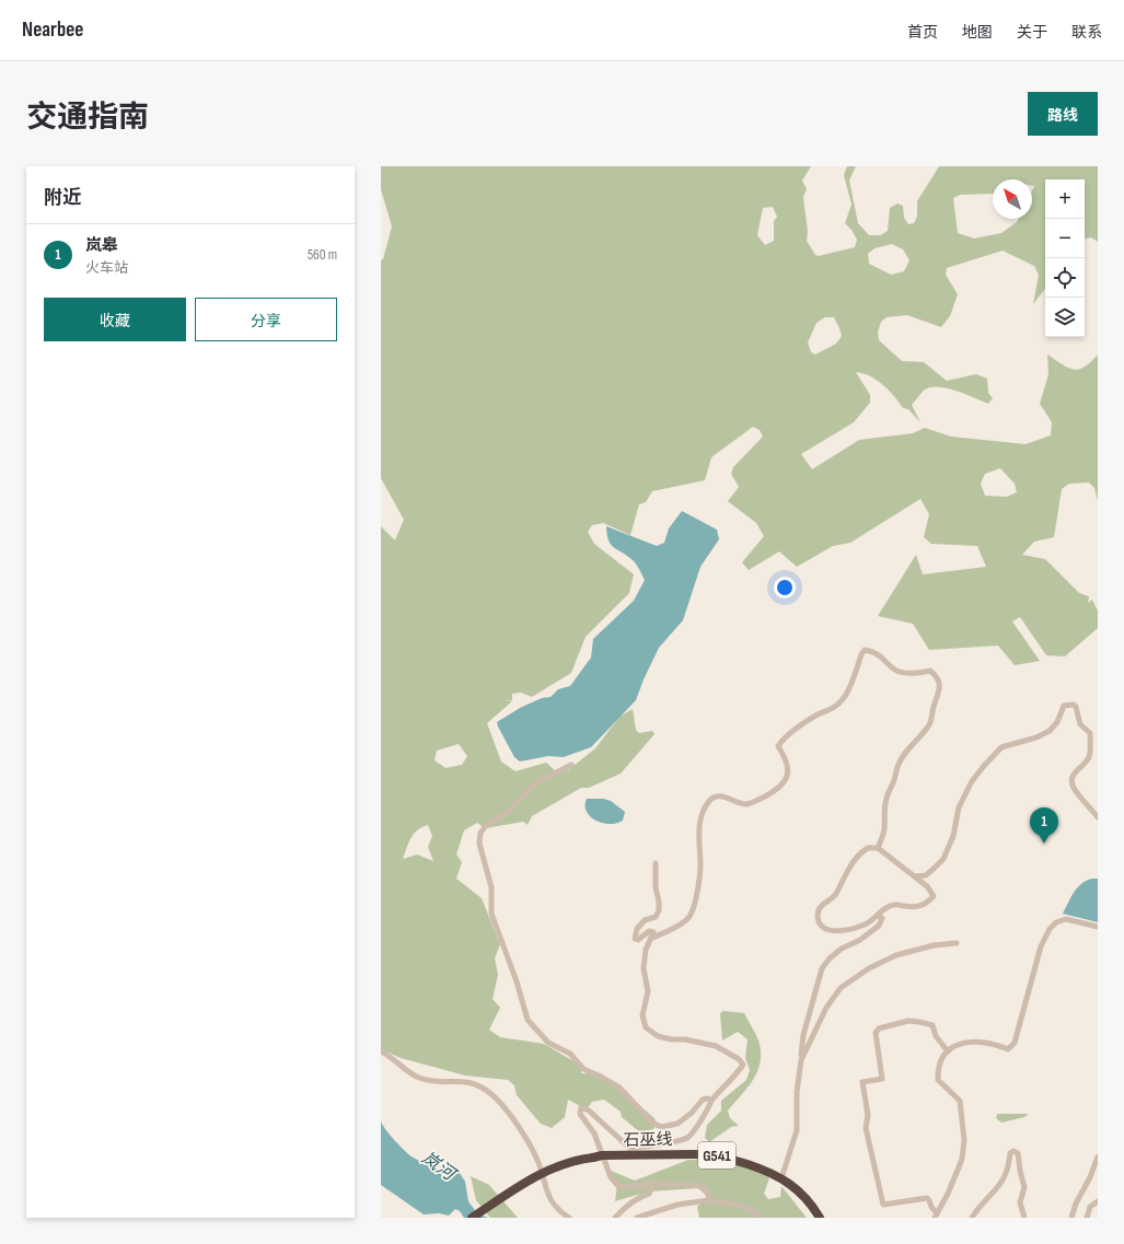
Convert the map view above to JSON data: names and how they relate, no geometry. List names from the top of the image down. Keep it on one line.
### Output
{"streets":{"highway":["石巫线","G541"]},"water":["岚河"],"north":"top left","page":{"header":"Nearbee","nav":["首页","地图","关于","联系"],"title":"交通指南","buttons":["路线",["收藏","分享"]],"heading":"附近","map_buttons":["+","−"],"list":[{"mark":"1","name":"岚皋","note":"火车站","value":"560 m"}],"pins":"1"}}
